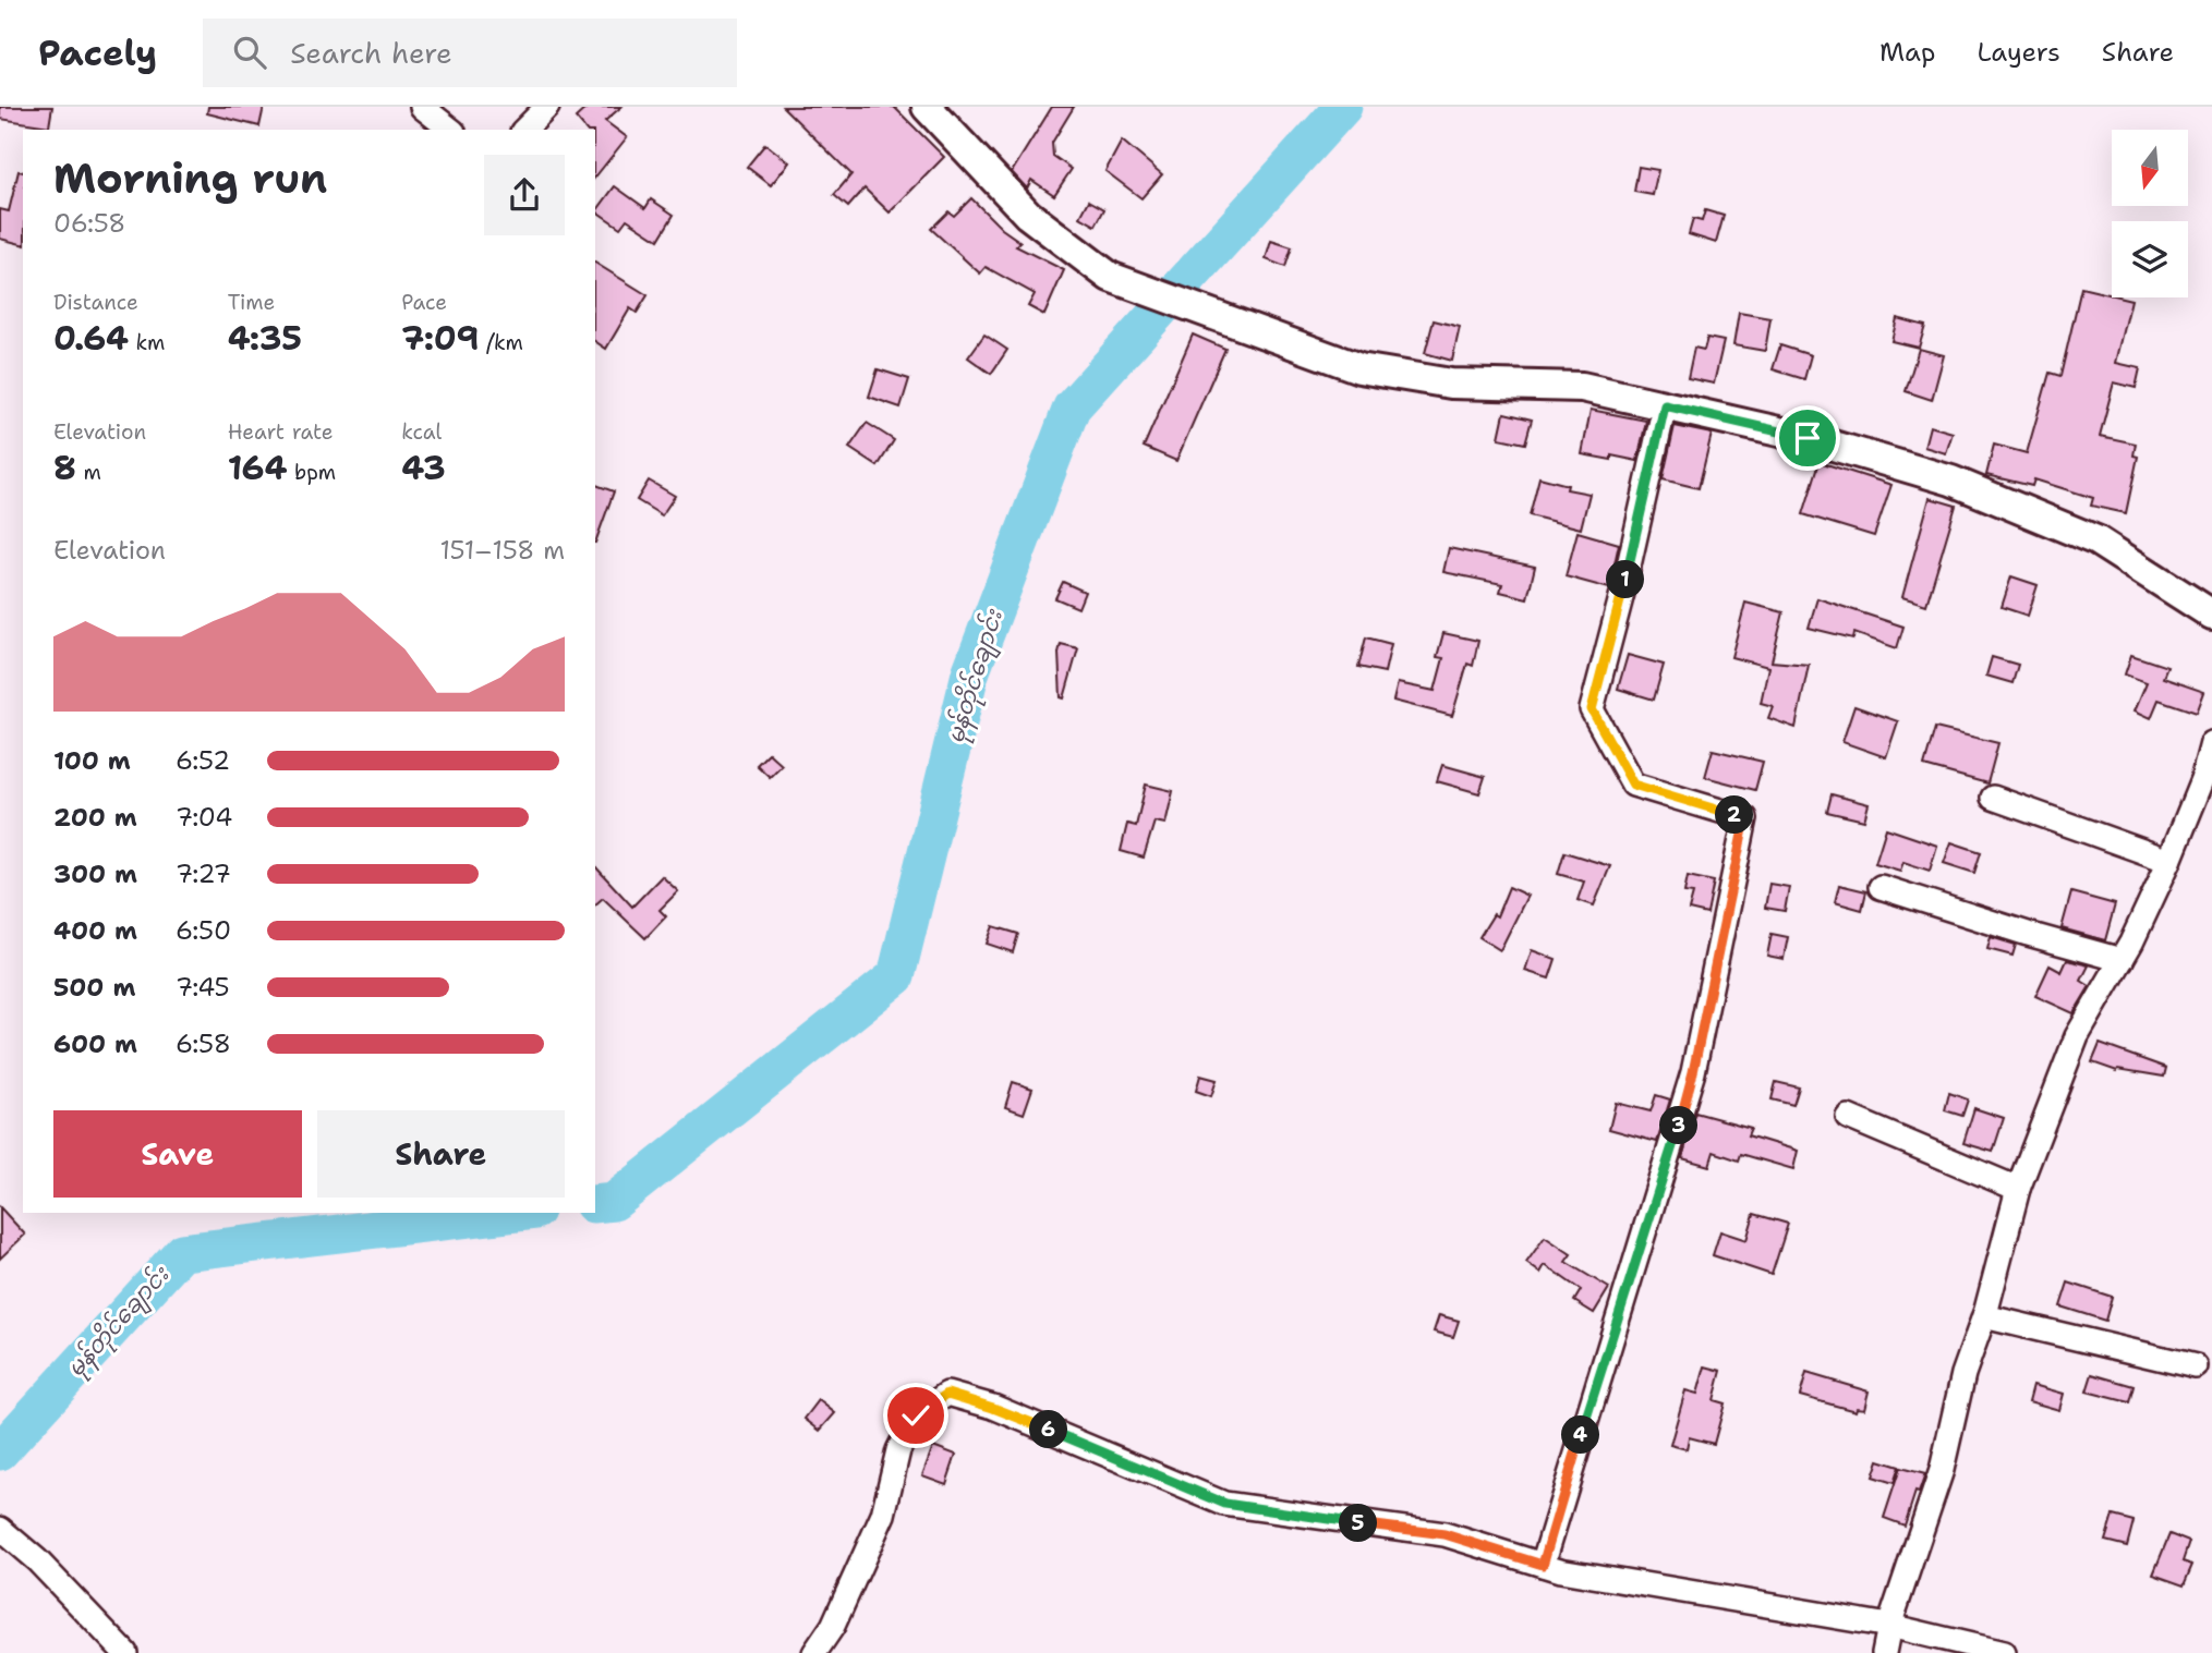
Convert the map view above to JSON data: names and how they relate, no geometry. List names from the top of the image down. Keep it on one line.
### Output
{"water":["မုန်တိုင်ချောင်း"],"north":"bottom","page":{"header":"Pacely","search":"Search here","nav":["Map","Layers","Share"],"heading":["Morning run","06:58"],"stats":[["Distance","0.64 km"],["Time","4:35"],["Pace","7:09 /km"],["Elevation","8 m"],["Heart rate","164 bpm"],["kcal","43"]],"chart":["Elevation","151–158 m"],"pins":["1","2","3","6","4","5"],"list":[{"name":"100 m","note":"6:52"},{"name":"200 m","note":"7:04"},{"name":"300 m","note":"7:27"},{"name":"400 m","note":"6:50"},{"name":"500 m","note":"7:45"},{"name":"600 m","note":"6:58"}],"buttons":["Save","Share"]}}
